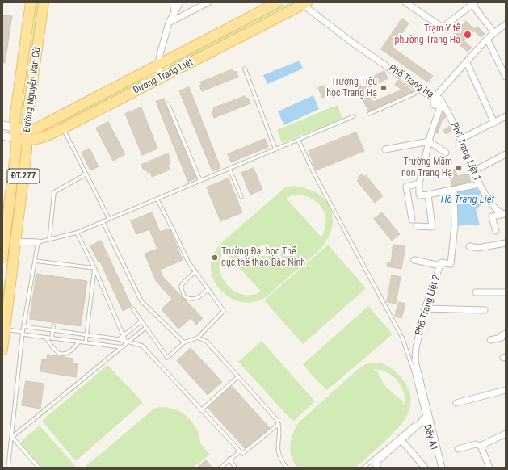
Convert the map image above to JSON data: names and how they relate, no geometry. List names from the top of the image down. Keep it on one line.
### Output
{"streets":{"main road":["Đường Trang Liệt","Đường Nguyễn Văn Cừ","ĐT.277"],"street":["Phố Trang Hạ","Phố Trang Liệt 1","Phố Trang Liệt 2","Dãy A1"]},"crossings":[["Đường Trang Liệt","Phố Trang Hạ"],["Đường Trang Liệt","Đường Nguyễn Văn Cừ"],["Phố Trang Hạ","Phố Trang Liệt 1"],["Phố Trang Liệt 2","Dãy A1"]],"water":["Hồ Trang Liệt"],"places":["Trạm Y tế phường Trang Hạ","Trường Tiểu học Trang Hạ","Trường Mầm non Trang Hạ","Trường Đại học Thể dục thể thao Bắc Ninh"]}
